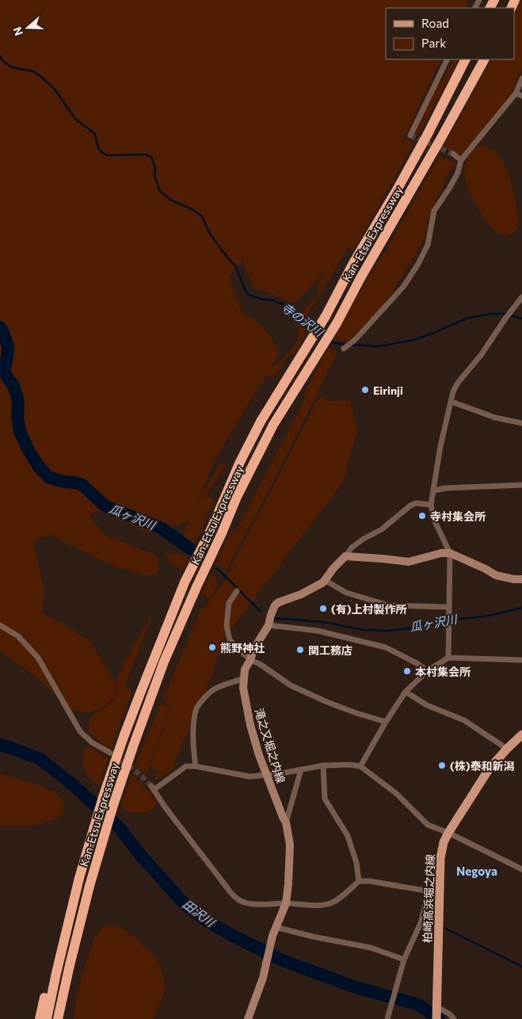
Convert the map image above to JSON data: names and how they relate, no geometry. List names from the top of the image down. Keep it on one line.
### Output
{"streets":{"highway":["Kan-Etsu Expressway"],"main road":["滝之又堀之内線","柏崎高浜堀之内線"]},"districts":["Negoya"],"water":["寺の沢川","瓜ヶ沢川","田沢川"],"places":["Eirinji","寺村集会所","(有)上村製作所","熊野神社","関工務店","本村集会所","(株)泰和新潟"],"legend":["Road","Park"],"north":"left"}
